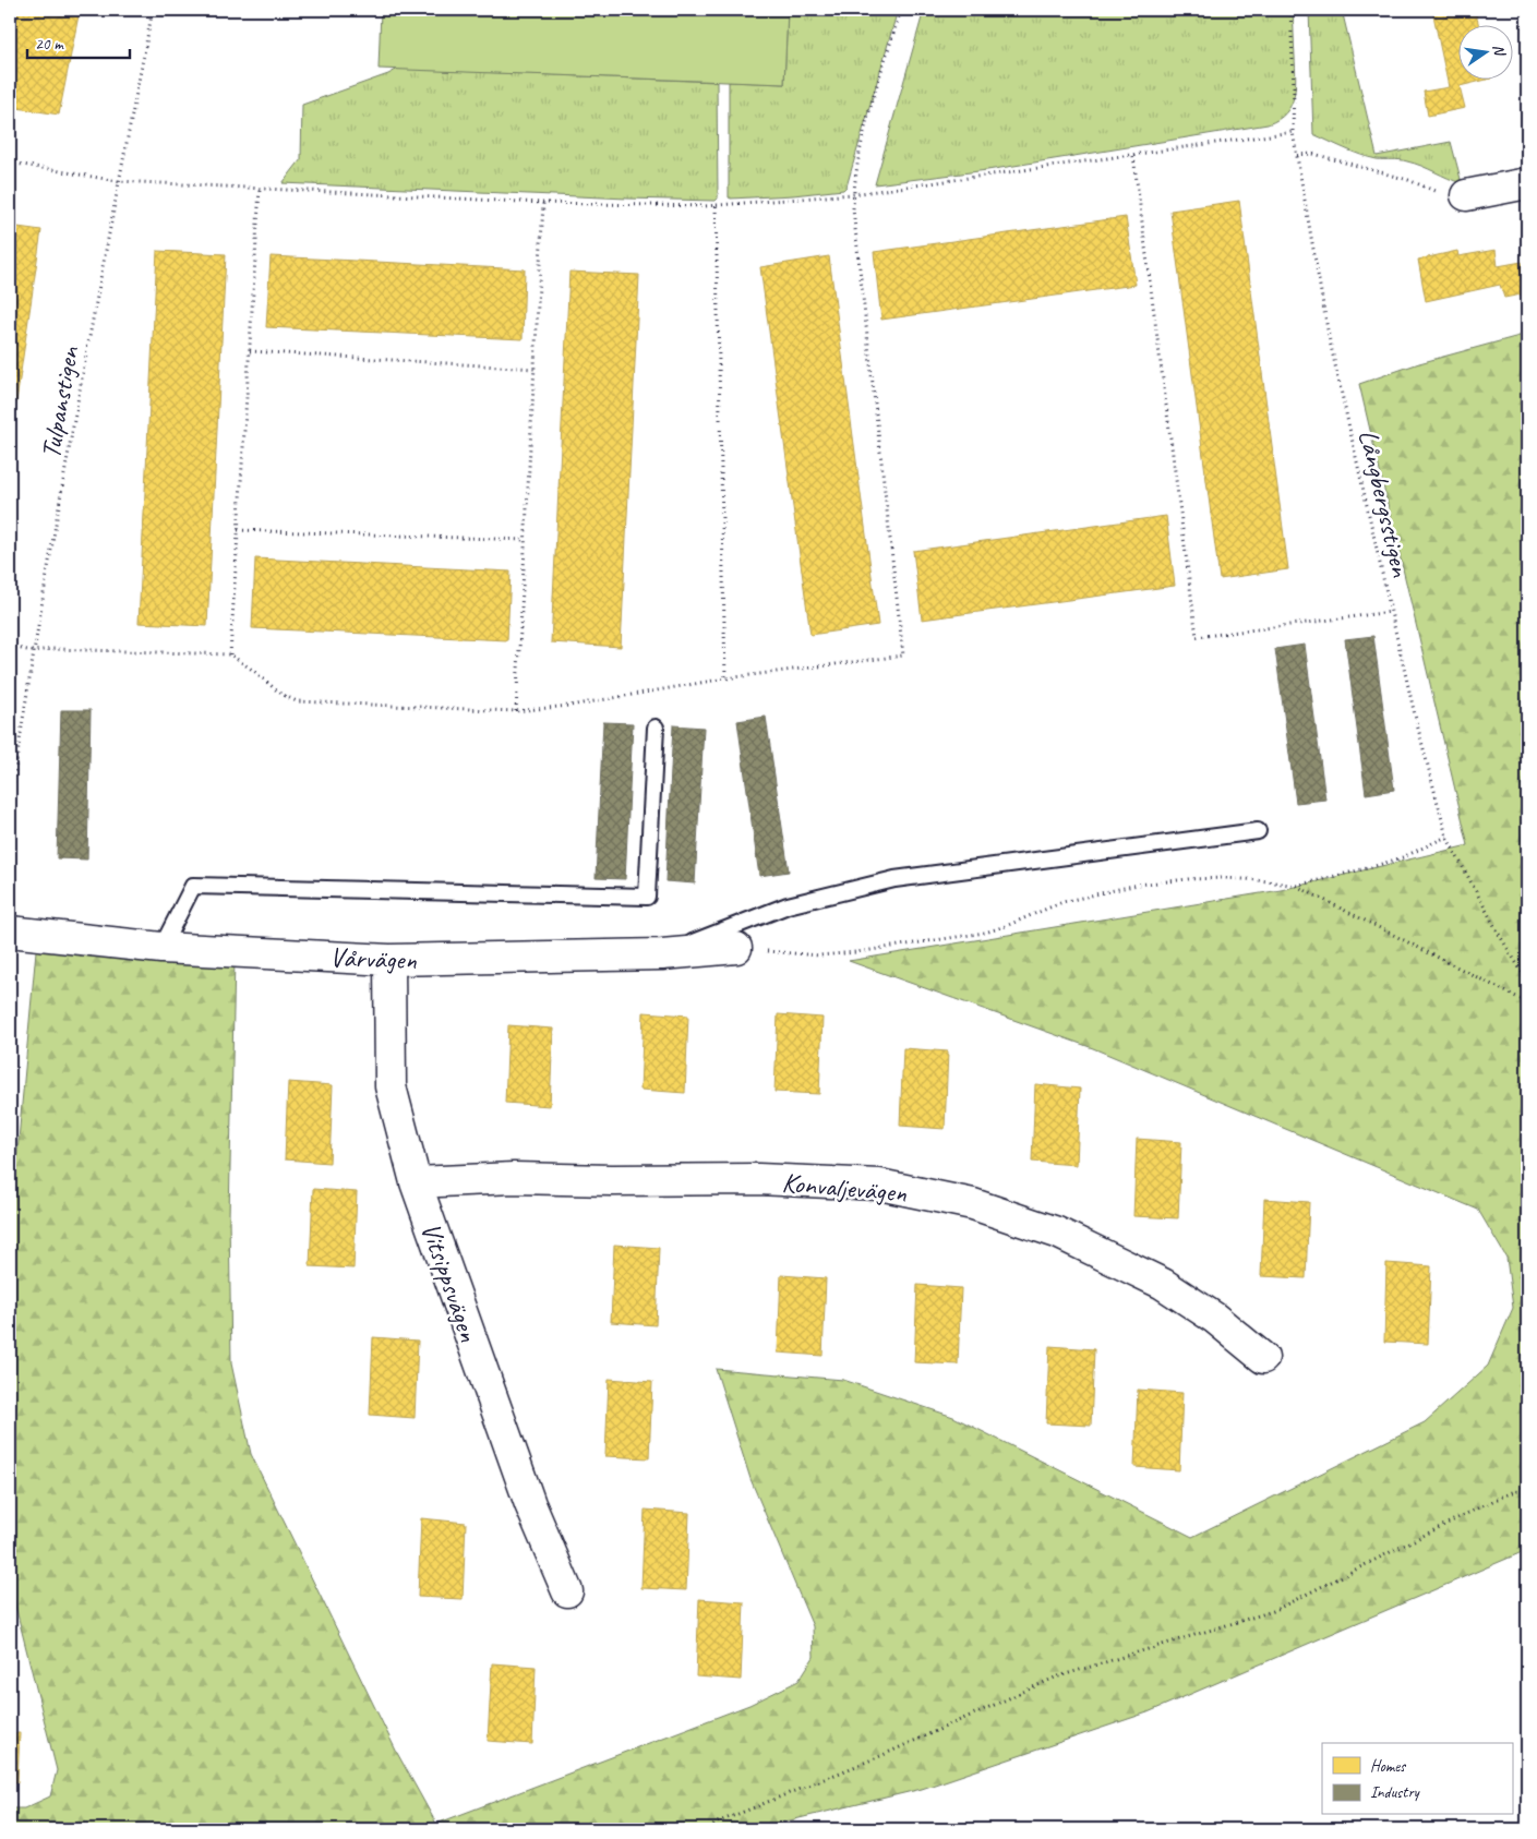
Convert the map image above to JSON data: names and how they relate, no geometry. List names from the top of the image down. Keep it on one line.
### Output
{"streets":{"street":["Vårvägen","Konvaljevägen","Vitsippsvägen"],"path":["Tulpanstigen","Långbergsstigen"]},"crossings":[["Vårvägen","Vitsippsvägen"],["Konvaljevägen","Vitsippsvägen"]],"legend":["Homes","Industry"],"scale_bar":"20 m","north":"right"}
